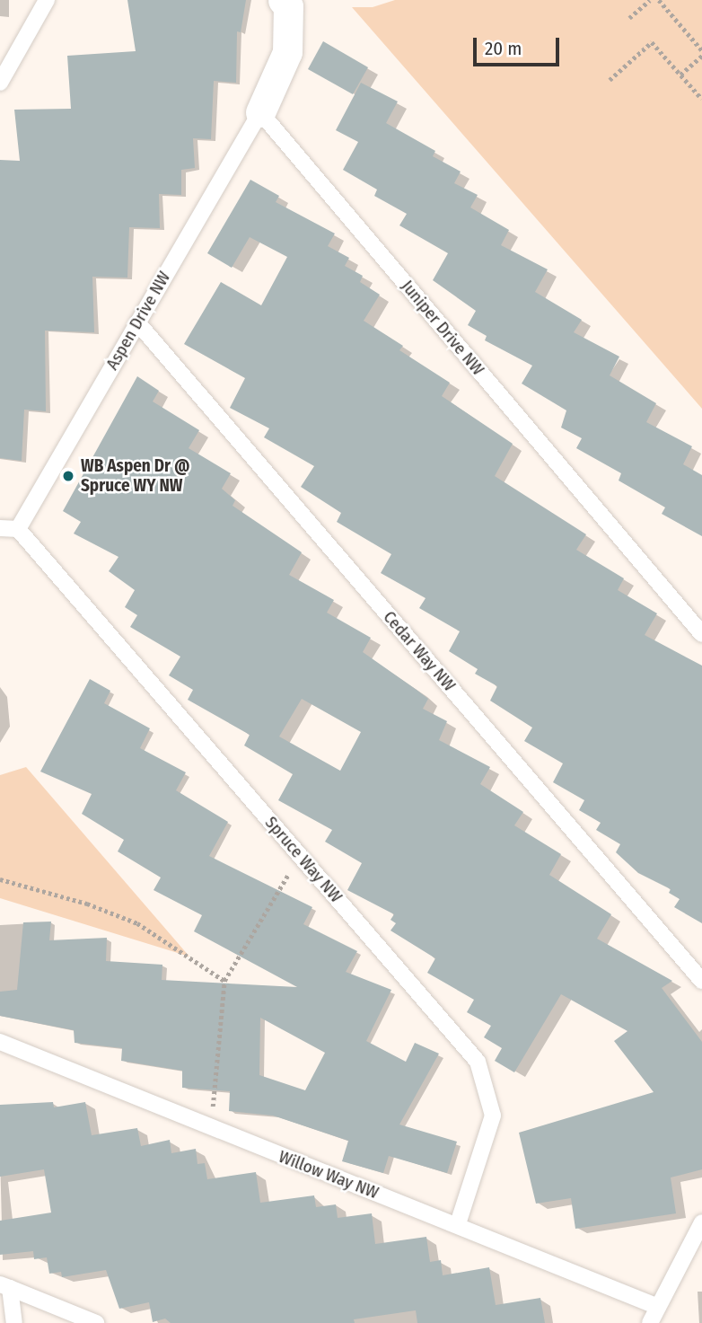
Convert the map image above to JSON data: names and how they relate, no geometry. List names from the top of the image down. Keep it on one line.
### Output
{"streets":{"lane":["Aspen Drive NW","Juniper Drive NW","Cedar Way NW","Spruce Way NW","Willow Way NW"]},"crossings":[["Aspen Drive NW","Juniper Drive NW"],["Aspen Drive NW","Cedar Way NW"],["Aspen Drive NW","Spruce Way NW"],["Spruce Way NW","Willow Way NW"]],"places":["WB Aspen Dr @ Spruce WY NW"],"scale_bar":"20 m"}
